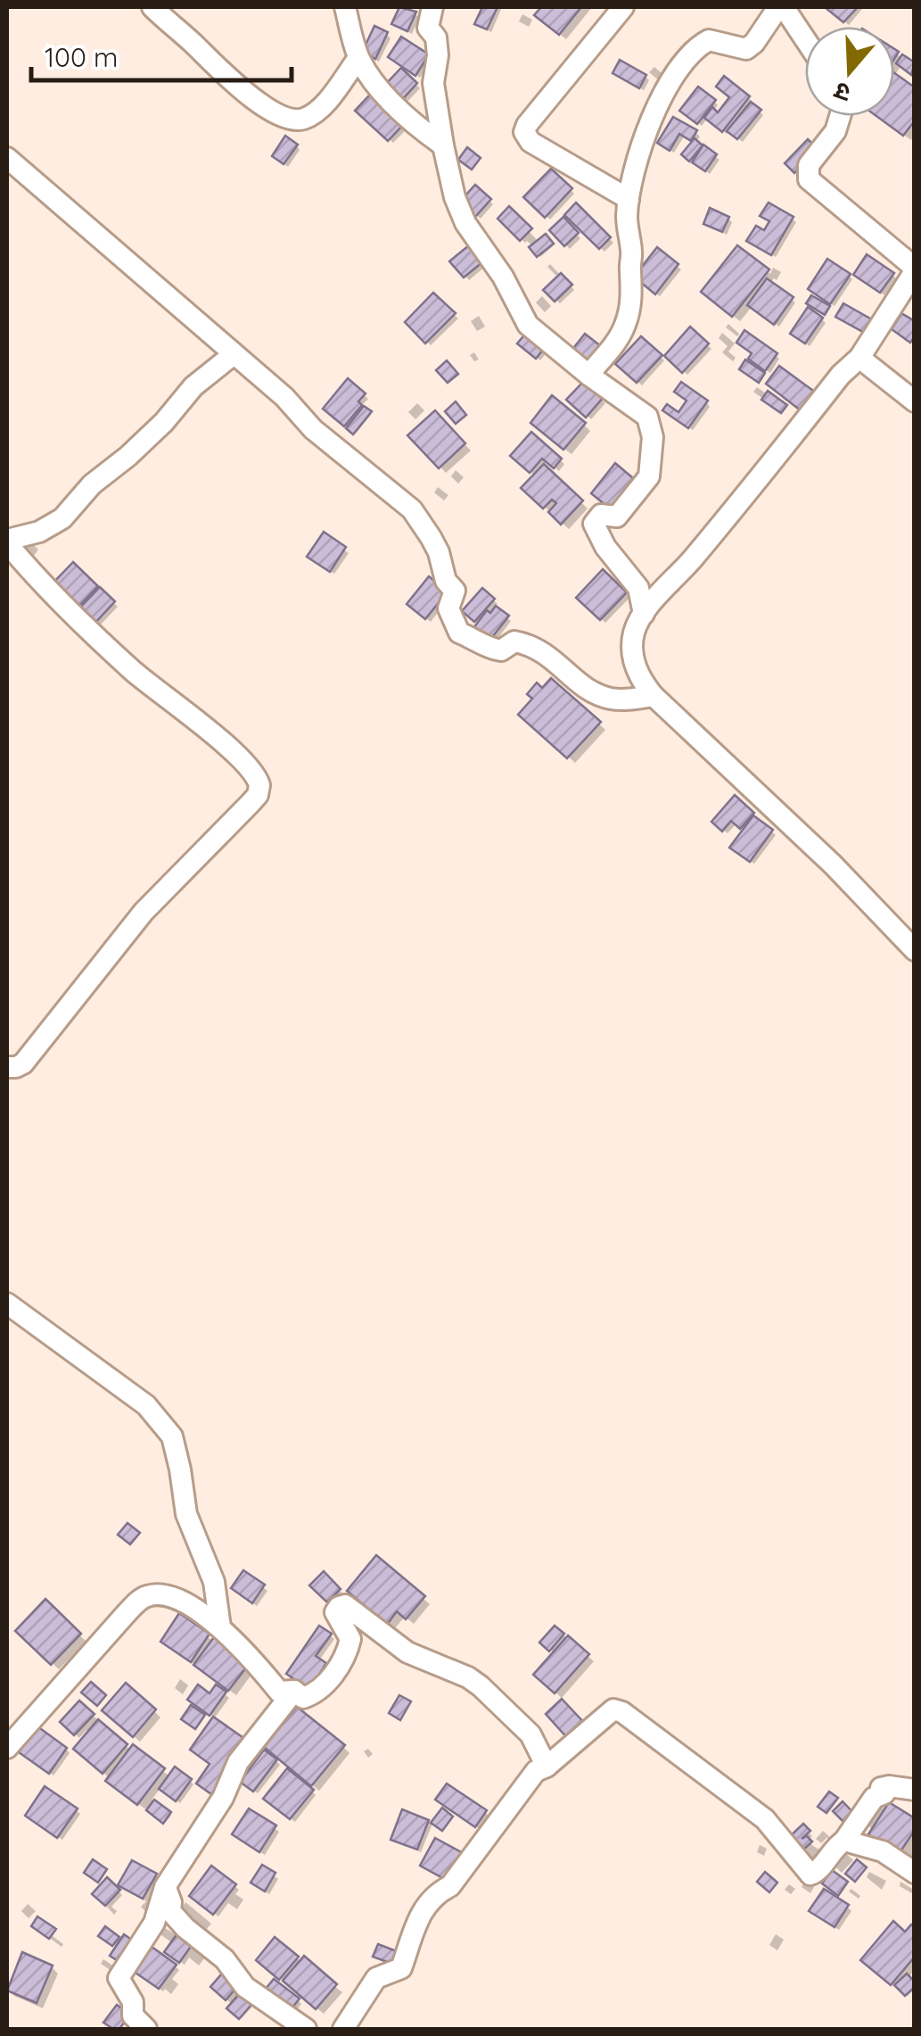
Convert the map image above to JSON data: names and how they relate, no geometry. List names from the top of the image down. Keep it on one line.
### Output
{"scale_bar":"100 m","north":"bottom"}
